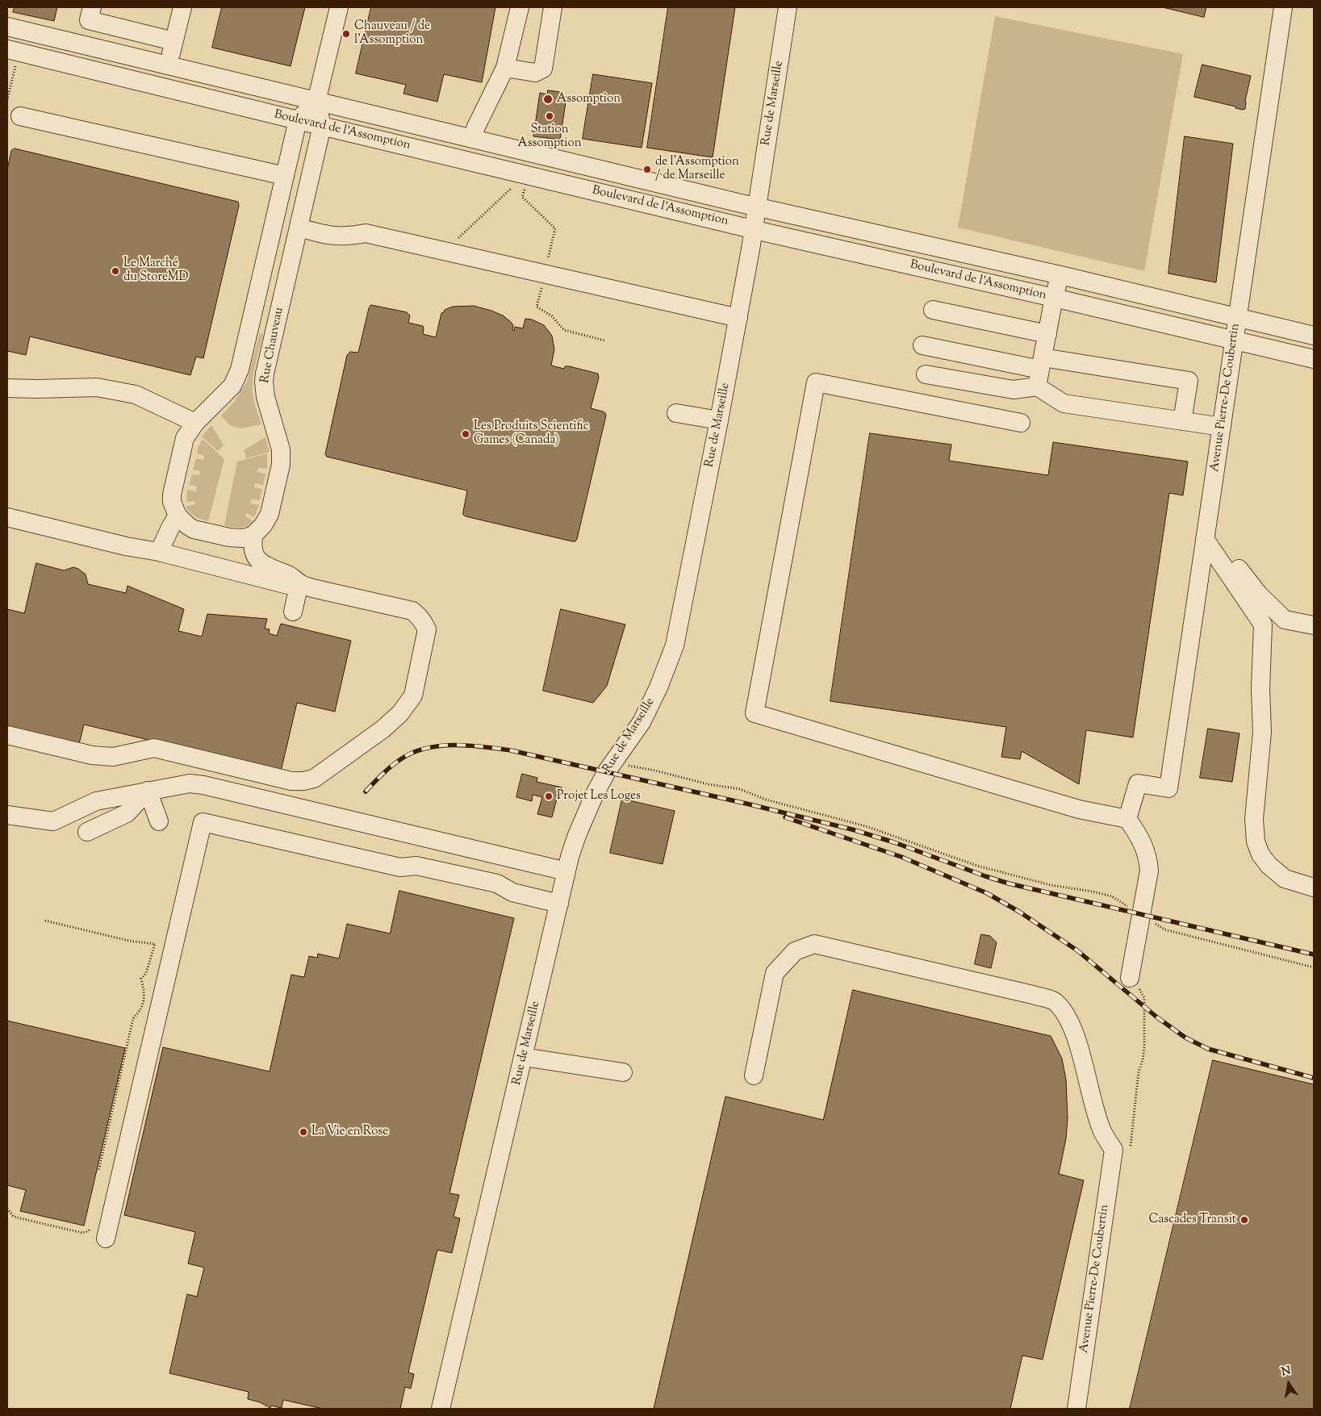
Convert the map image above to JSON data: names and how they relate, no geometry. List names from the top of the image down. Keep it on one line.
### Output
{"streets":{"street":["Rue de Marseille","Boulevard de l'Assomption","Rue Chauveau","Avenue Pierre-De Coubertin"]},"crossings":[["Rue de Marseille","Boulevard de l'Assomption"],["Boulevard de l'Assomption","Rue Chauveau"],["Boulevard de l'Assomption","Avenue Pierre-De Coubertin"]],"places":["Chauveau / de l'Assomption","Assomption","Station Assomption","de l'Assomption / de Marseille","Le Marché du StoreMD","Les Produits Scientific Games (Canada)","Projet Les Loges","La Vie en Rose","Cascades Transit"],"north":"top"}
